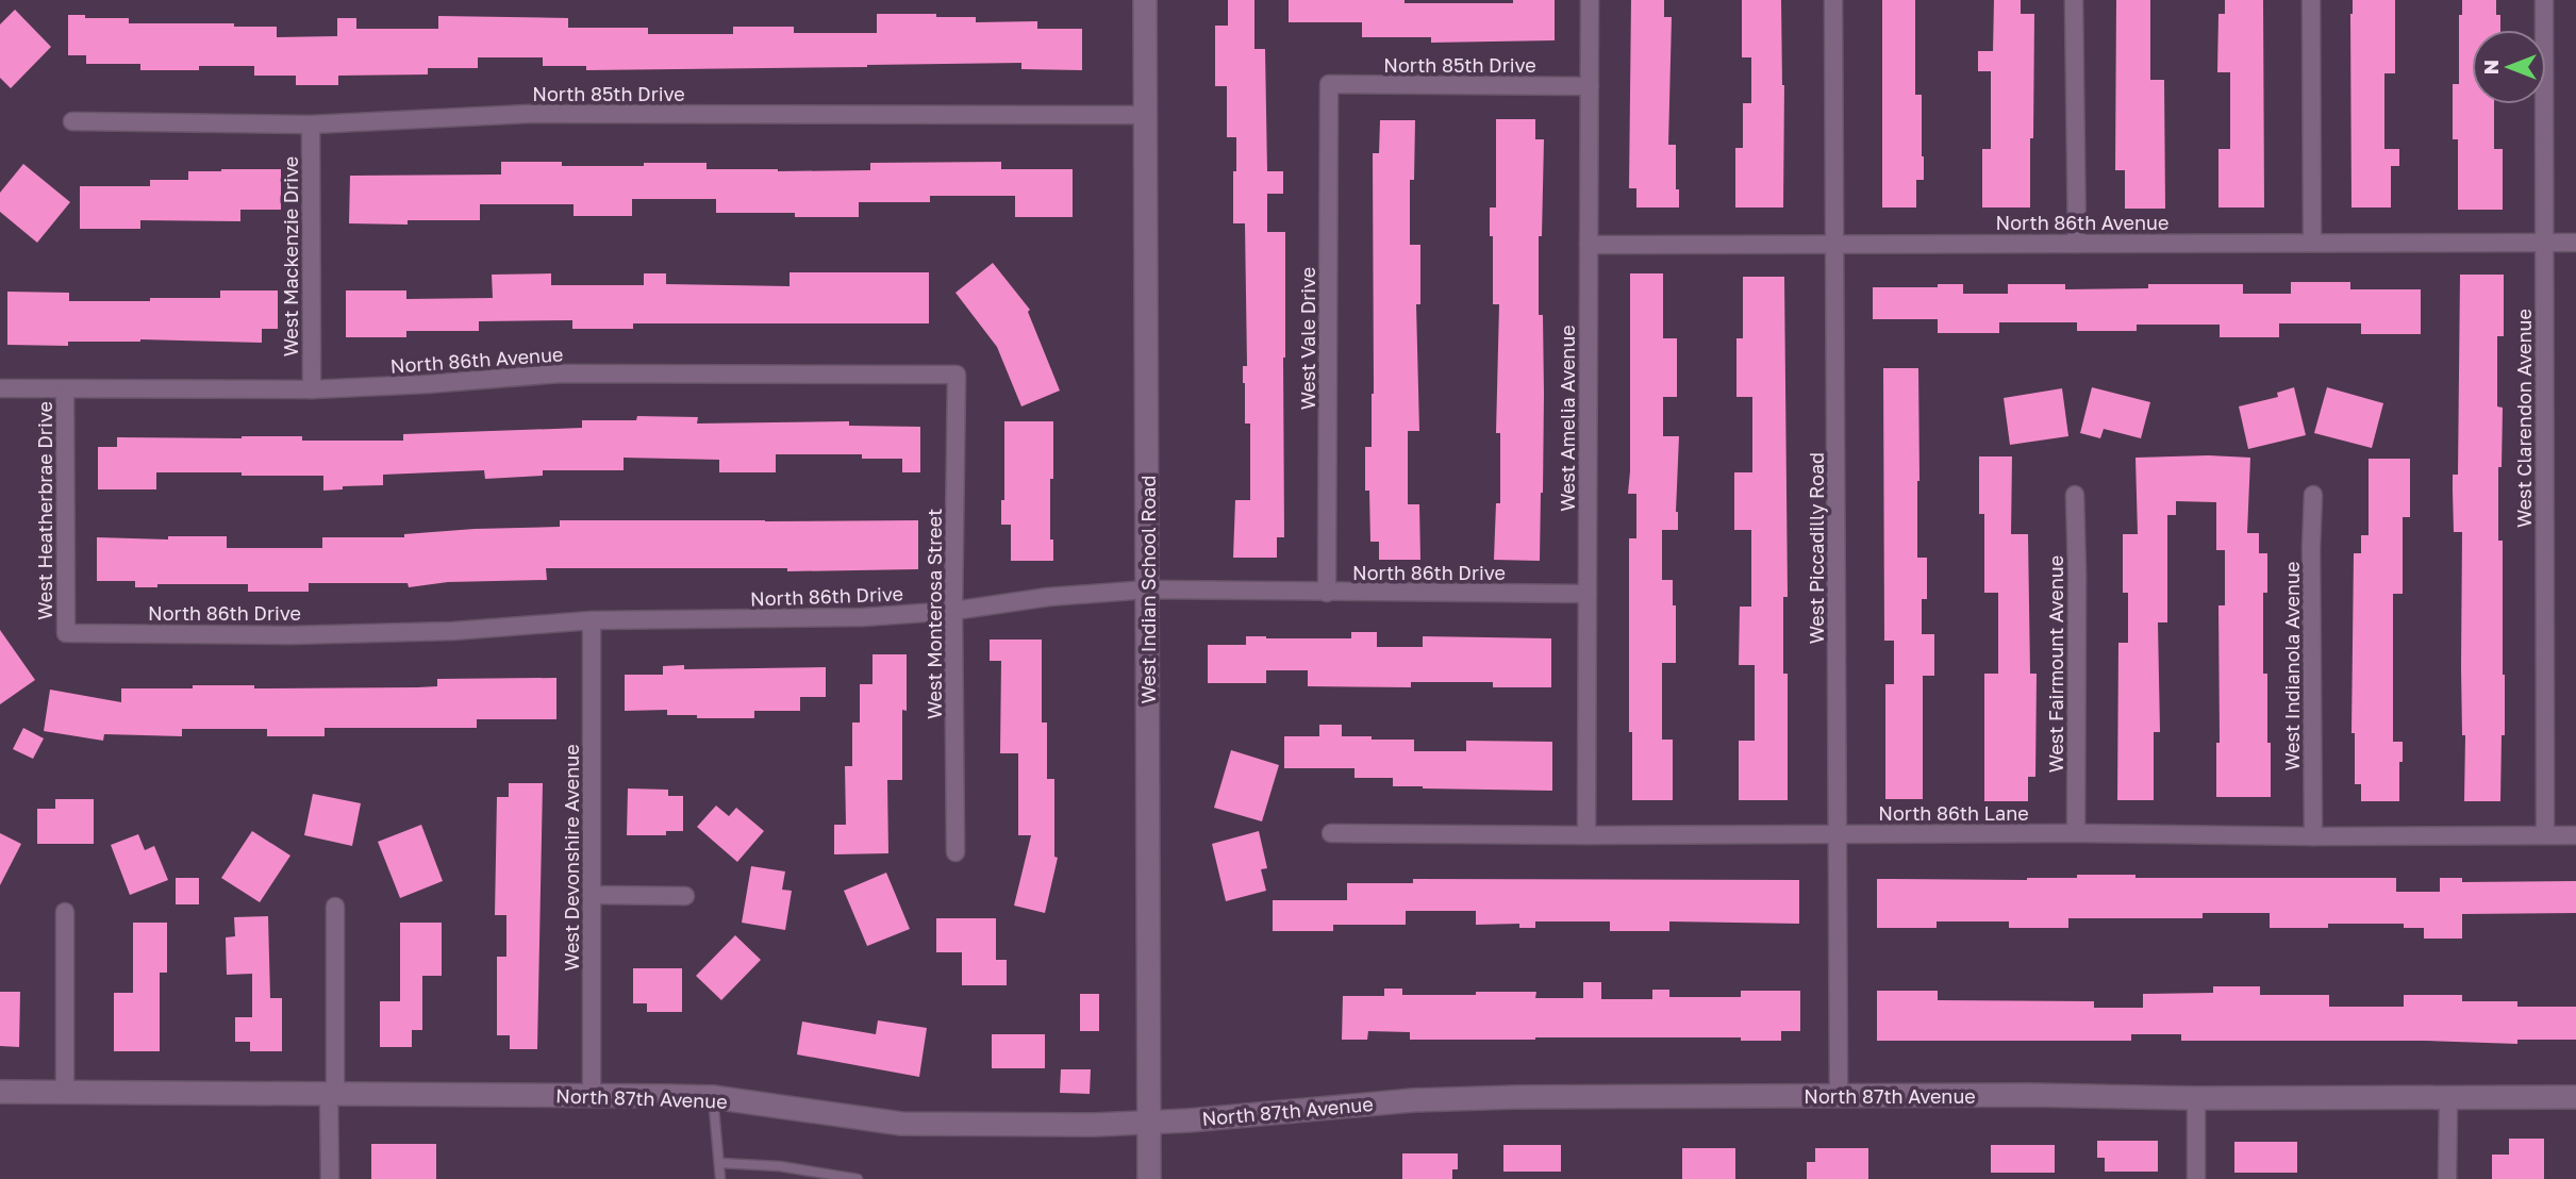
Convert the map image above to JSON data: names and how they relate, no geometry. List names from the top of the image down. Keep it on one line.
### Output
{"streets":{"street":["North 85th Drive","North 86th Avenue","West Mackenzie Drive","West Vale Drive","West Amelia Avenue","West Clarendon Avenue","West Heatherbrae Drive","West Piccadilly Road","North 86th Drive","West Indian School Road","West Monterosa Street","West Fairmount Avenue","West Indianola Avenue","North 86th Lane","West Devonshire Avenue","North 87th Avenue"]},"crossings":[["North 85th Drive","West Mackenzie Drive"],["North 85th Drive","West Vale Drive"],["North 85th Drive","West Amelia Avenue"],["North 85th Drive","West Indian School Road"],["North 86th Avenue","West Mackenzie Drive"],["North 86th Avenue","West Amelia Avenue"],["North 86th Avenue","West Clarendon Avenue"],["North 86th Avenue","West Heatherbrae Drive"],["North 86th Avenue","West Piccadilly Road"],["North 86th Avenue","West Monterosa Street"],["West Vale Drive","North 86th Drive"],["West Amelia Avenue","North 86th Drive"],["West Amelia Avenue","North 86th Lane"],["West Clarendon Avenue","North 86th Lane"],["West Heatherbrae Drive","North 86th Drive"],["West Piccadilly Road","North 86th Lane"],["West Piccadilly Road","North 87th Avenue"],["North 86th Drive","West Indian School Road"],["North 86th Drive","West Monterosa Street"],["North 86th Drive","West Devonshire Avenue"],["West Indian School Road","North 87th Avenue"],["West Fairmount Avenue","North 86th Lane"],["West Indianola Avenue","North 86th Lane"],["West Devonshire Avenue","North 87th Avenue"]],"north":"left"}
